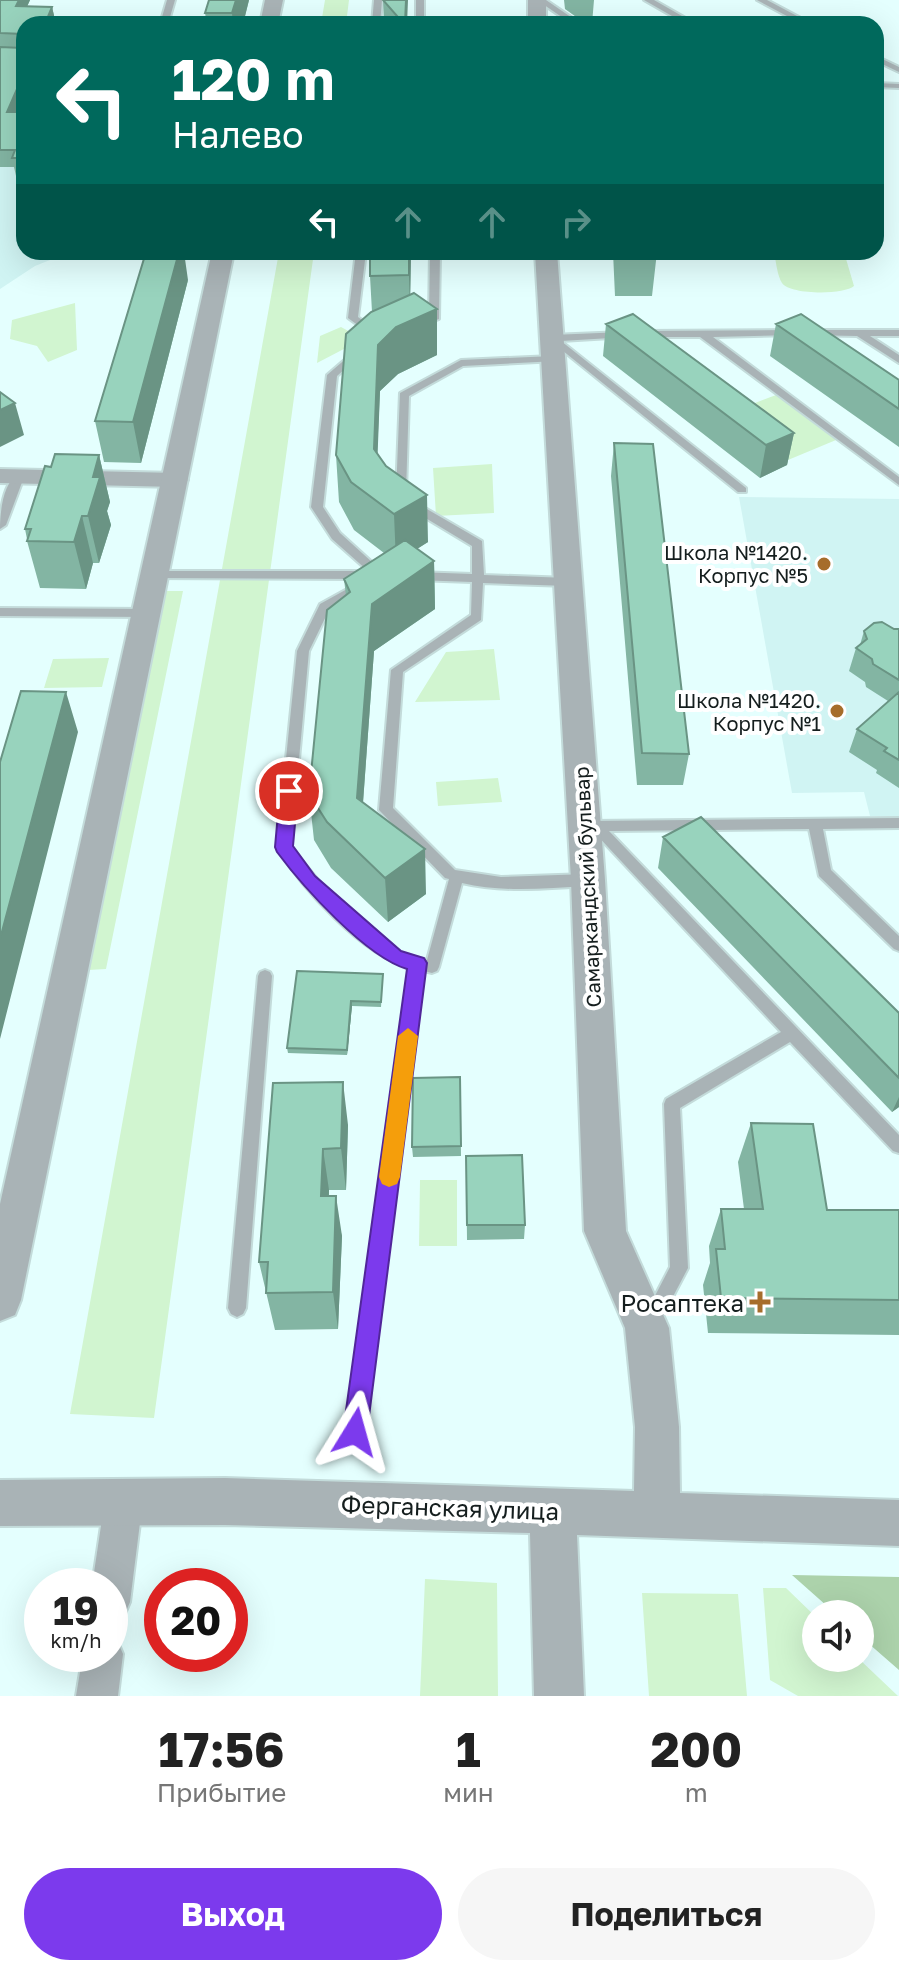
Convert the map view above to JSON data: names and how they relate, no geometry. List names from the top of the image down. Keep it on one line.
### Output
{"streets":{"street":["Самаркандский бульвар","Ферганская улица"]},"crossings":[["Самаркандский бульвар","Ферганская улица"]],"places":{"other":["Школа №1420. Корпус №5","Школа №1420. Корпус №1"],"health":["Росаптека"]},"page":{"turn":["120 m","Налево"],"speed":"19 km/h","limit":"20","eta":["17:56","Прибытие","1","мин","200","m"],"buttons":["Выход","Поделиться"]}}
